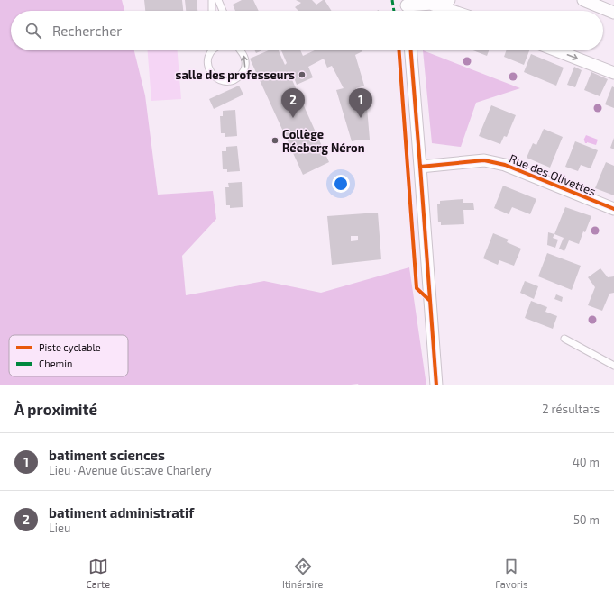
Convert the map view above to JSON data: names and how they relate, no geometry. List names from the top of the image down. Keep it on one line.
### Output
{"streets":{"street":["Rue des Olivettes"]},"places":["salle des professeurs","Collège Réeberg Néron"],"legend":["Piste cyclable","Chemin"],"page":{"search":"Rechercher","pins":["1","2"],"heading":["À proximité","2 résultats"],"list":[{"mark":"1","name":"batiment sciences","note":"Lieu · Avenue Gustave Charlery","value":"40 m"},{"mark":"2","name":"batiment administratif","note":"Lieu","value":"50 m"}],"nav":["Carte","Itinéraire","Favoris"]}}
